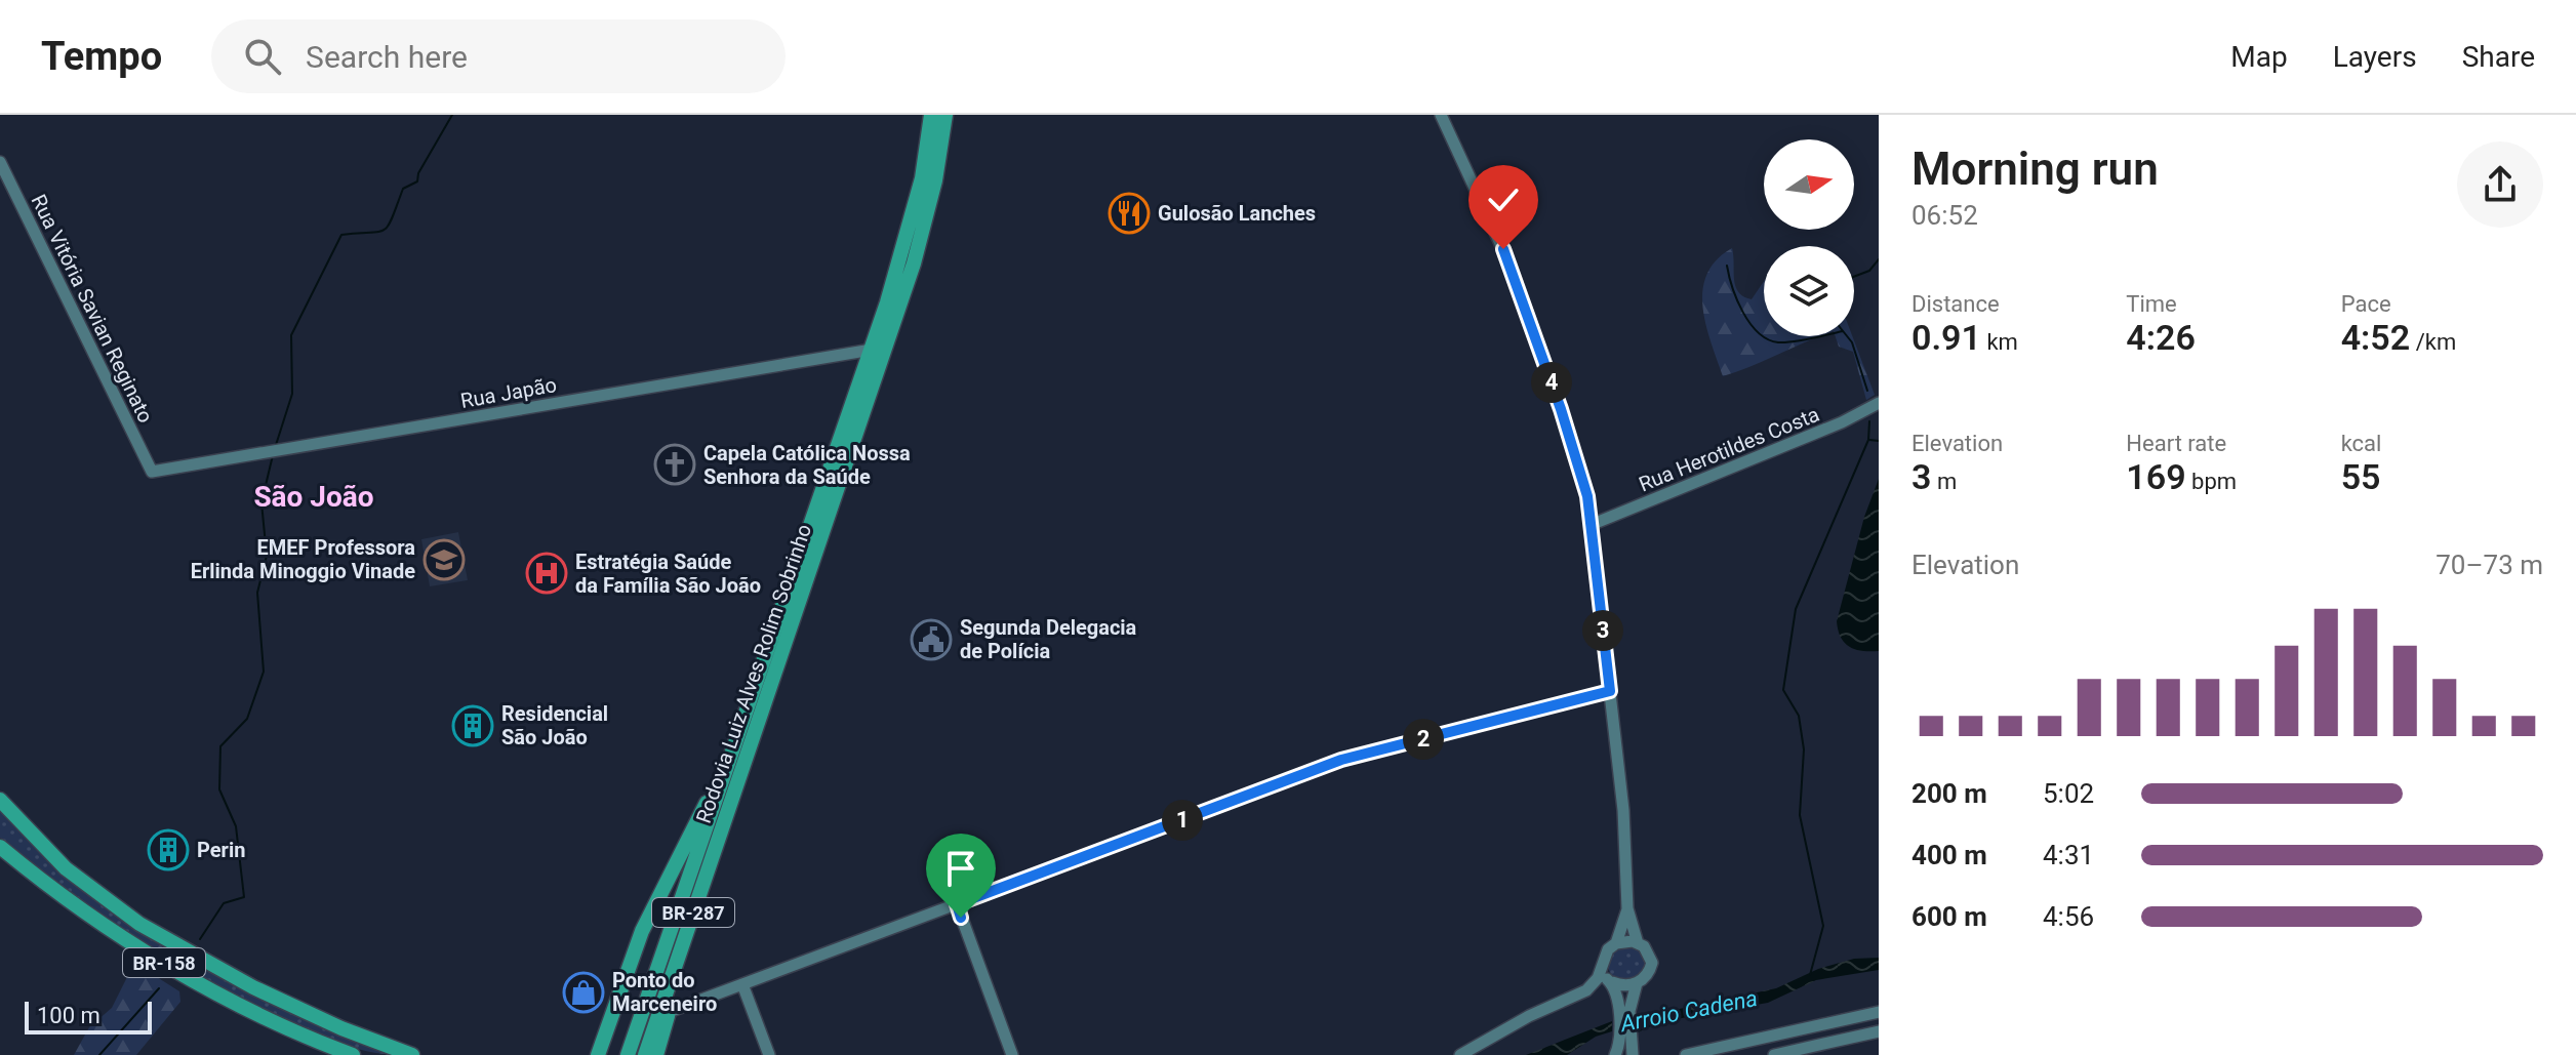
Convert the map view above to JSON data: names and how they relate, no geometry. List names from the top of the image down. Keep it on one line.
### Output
{"streets":{"highway":["Rodovia Luiz Alves Rolim Sobrinho","BR-287","BR-158"],"street":["Rua Vitória Savian Reginato","Rua Japão","Rua Herotildes Costa"]},"crossings":[["Rua Vitória Savian Reginato","Rua Japão"],["Rua Japão","Rodovia Luiz Alves Rolim Sobrinho"],["Rodovia Luiz Alves Rolim Sobrinho","BR-287"]],"districts":["São João"],"water":["Arroio Cadena"],"places":{"restaurant":["Gulosão Lanches"],"church":["Capela Católica Nossa Senhora da Saúde"],"school or university":["EMEF Professora Erlinda Minoggio Vinade"],"hospital":["Estratégia Saúde da Família São João"],"public building":["Segunda Delegacia de Polícia"],"building":["Residencial São João","Perin"],"shop":["Ponto do Marceneiro"]},"scale_bar":"100 m","north":"right","page":{"header":"Tempo","search":"Search here","nav":["Map","Layers","Share"],"heading":["Morning run","06:52"],"stats":[["Distance","0.91 km"],["Time","4:26"],["Pace","4:52 /km"],["Elevation","3 m"],["Heart rate","169 bpm"],["kcal","55"]],"pins":["4","3","2","1"],"chart":["Elevation","70–73 m"],"list":[{"name":"200 m","note":"5:02"},{"name":"400 m","note":"4:31"},{"name":"600 m","note":"4:56"}],"scale":"100 m"}}
